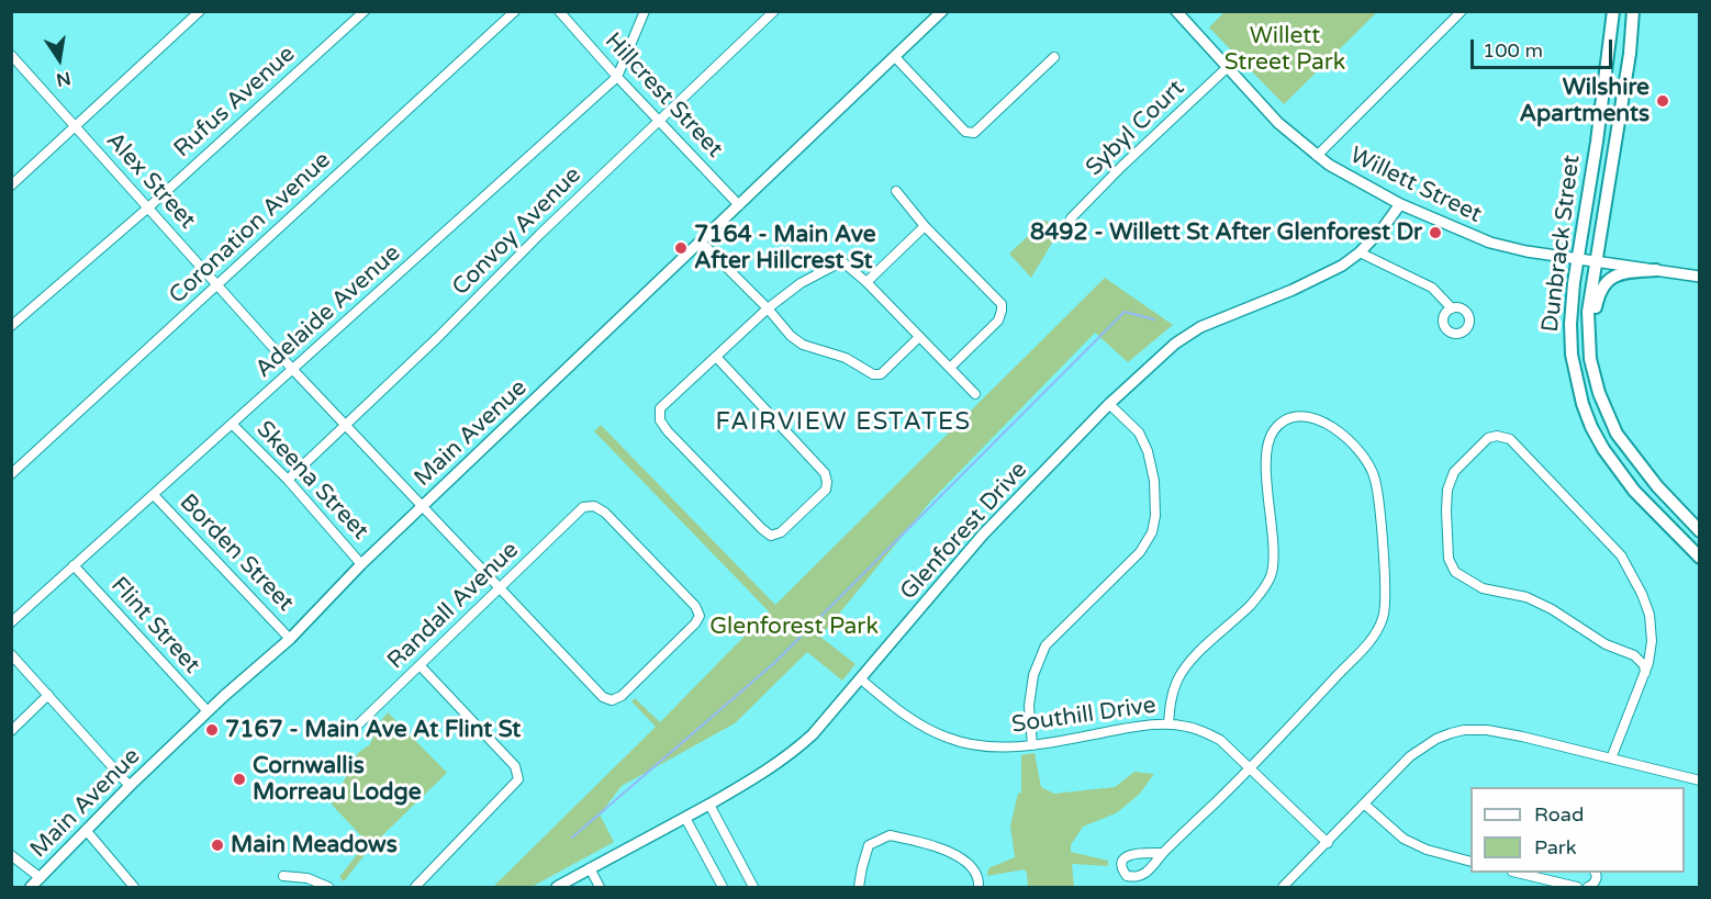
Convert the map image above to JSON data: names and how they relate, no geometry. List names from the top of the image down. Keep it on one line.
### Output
{"streets":{"main road":["Dunbrack Street"],"street":["Hillcrest Street","Rufus Avenue","Sybyl Court","Alex Street","Willett Street","Coronation Avenue","Convoy Avenue","Adelaide Avenue","Main Avenue","Skeena Street","Glenforest Drive","Borden Street","Randall Avenue","Flint Street","Southill Drive"]},"crossings":[["Hillcrest Street","Convoy Avenue"],["Hillcrest Street","Adelaide Avenue"],["Hillcrest Street","Main Avenue"],["Rufus Avenue","Alex Street"],["Sybyl Court","Willett Street"],["Alex Street","Coronation Avenue"],["Alex Street","Convoy Avenue"],["Alex Street","Adelaide Avenue"],["Alex Street","Main Avenue"],["Alex Street","Randall Avenue"],["Willett Street","Dunbrack Street"],["Willett Street","Glenforest Drive"],["Convoy Avenue","Skeena Street"],["Adelaide Avenue","Skeena Street"],["Adelaide Avenue","Borden Street"],["Adelaide Avenue","Flint Street"],["Main Avenue","Skeena Street"],["Main Avenue","Borden Street"],["Main Avenue","Flint Street"],["Glenforest Drive","Southill Drive"]],"districts":["FAIRVIEW ESTATES"],"parks":["Willett Street Park","Glenforest Park"],"places":["Wilshire Apartments","8492 - Willett St After Glenforest Dr","7164 - Main Ave After Hillcrest St","7167 - Main Ave At Flint St","Cornwallis Morreau Lodge","Main Meadows"],"legend":["Road","Park"],"scale_bar":"100 m","north":"bottom"}
